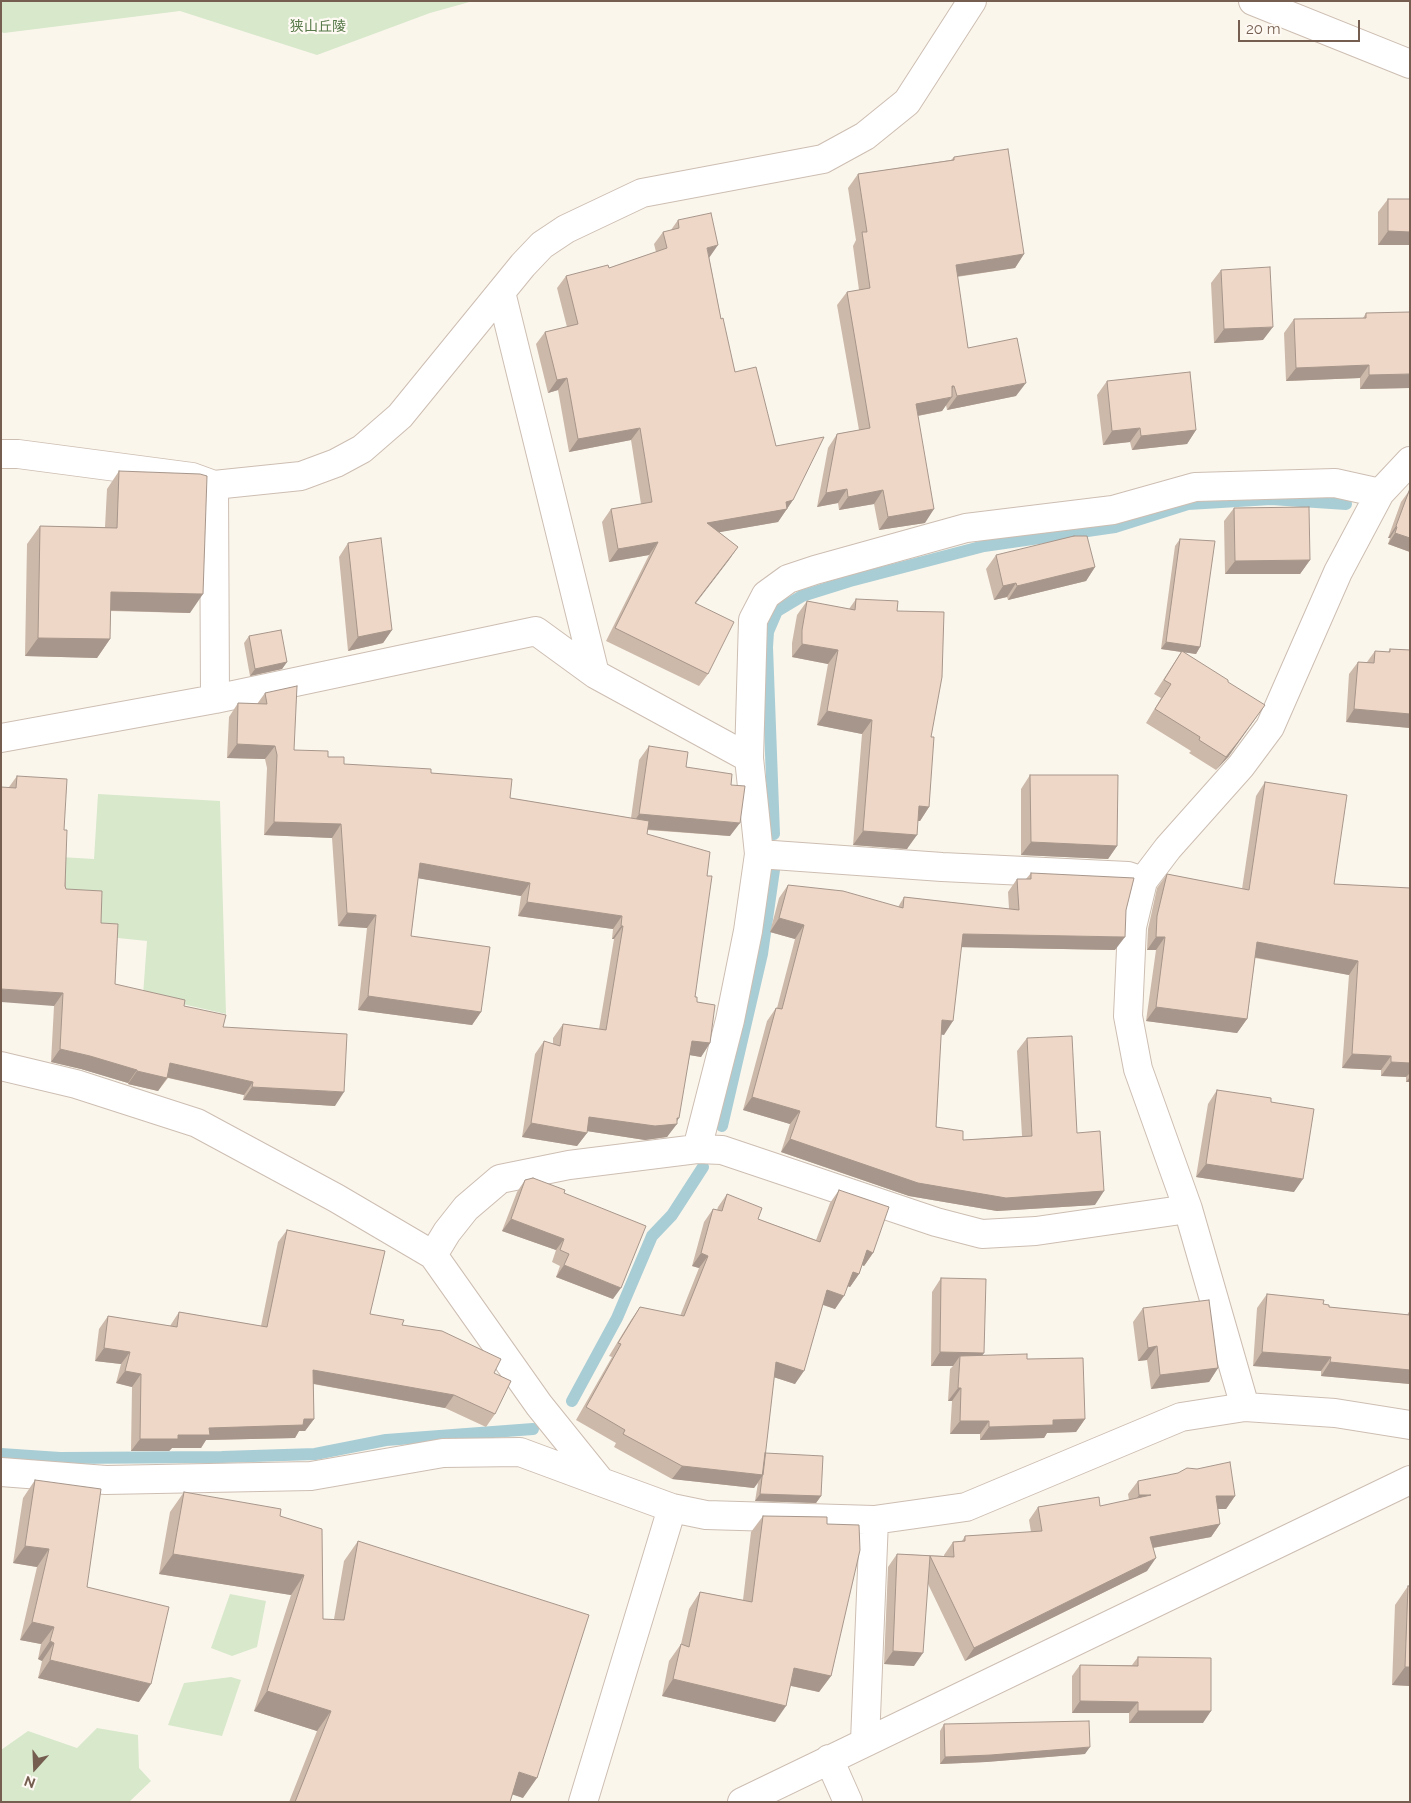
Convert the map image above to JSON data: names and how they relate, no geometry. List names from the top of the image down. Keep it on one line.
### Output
{"parks":["狭山丘陵"],"scale_bar":"20 m","north":"bottom"}
